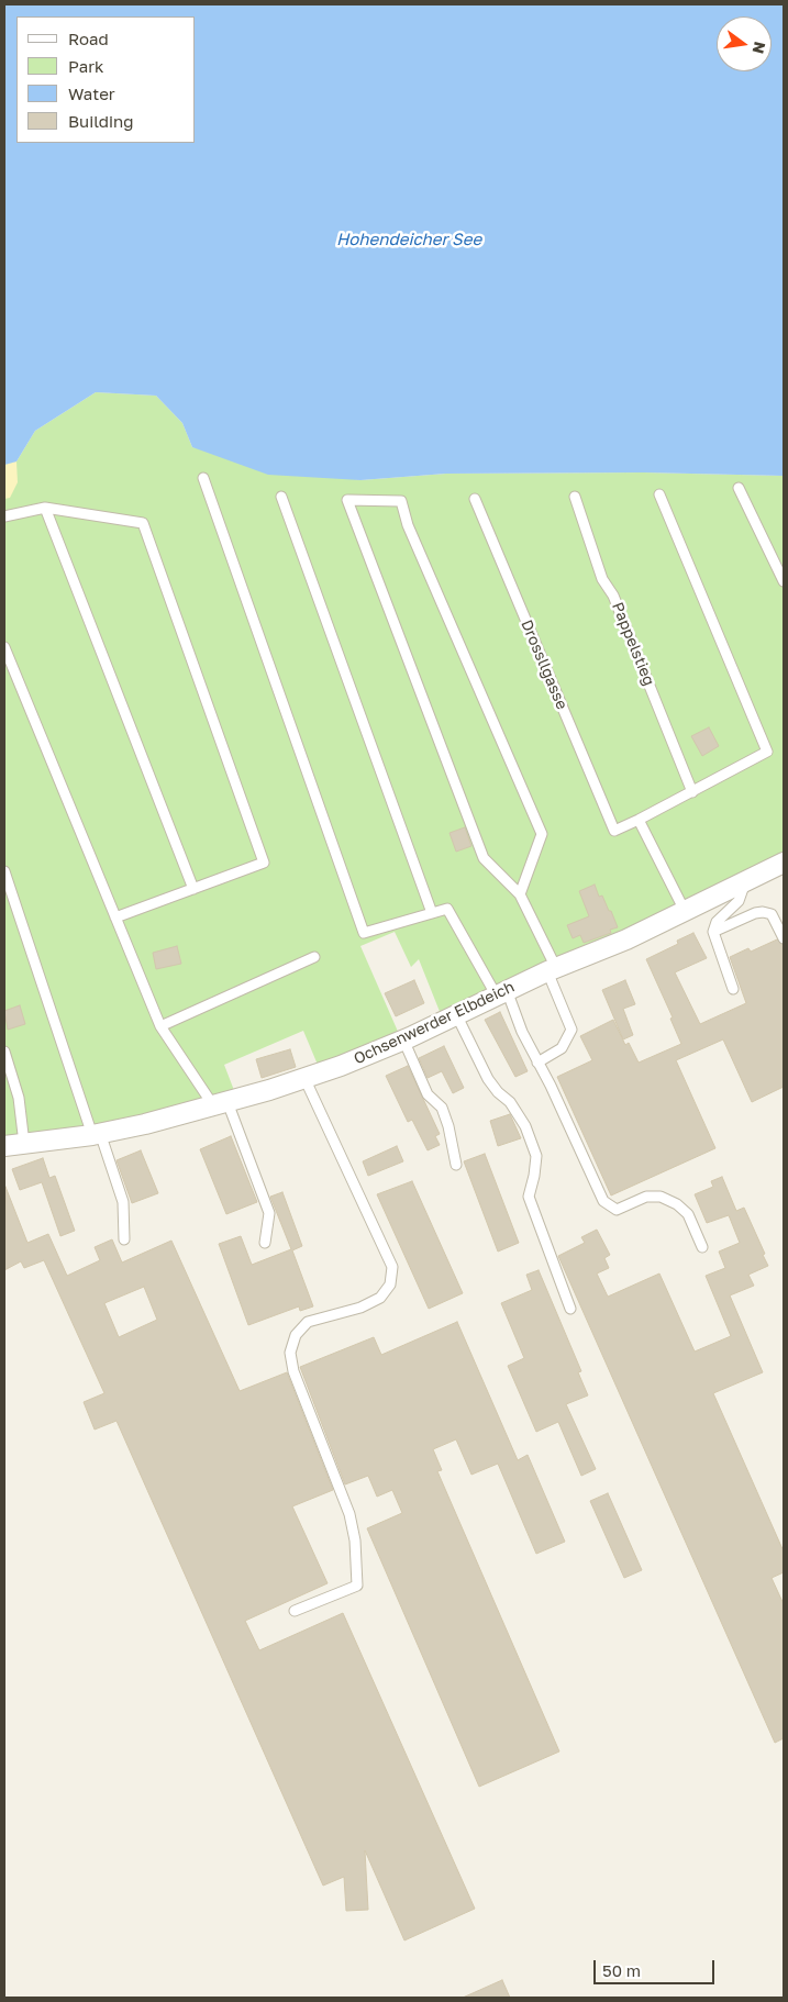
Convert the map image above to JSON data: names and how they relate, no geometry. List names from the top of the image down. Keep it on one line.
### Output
{"streets":{"street":["Ochsenwerder Elbdeich"],"lane":["Pappelstieg","Drossllgasse"]},"water":["Hohendeicher See"],"legend":["Road","Park","Water","Building"],"scale_bar":"50 m","north":"right"}
